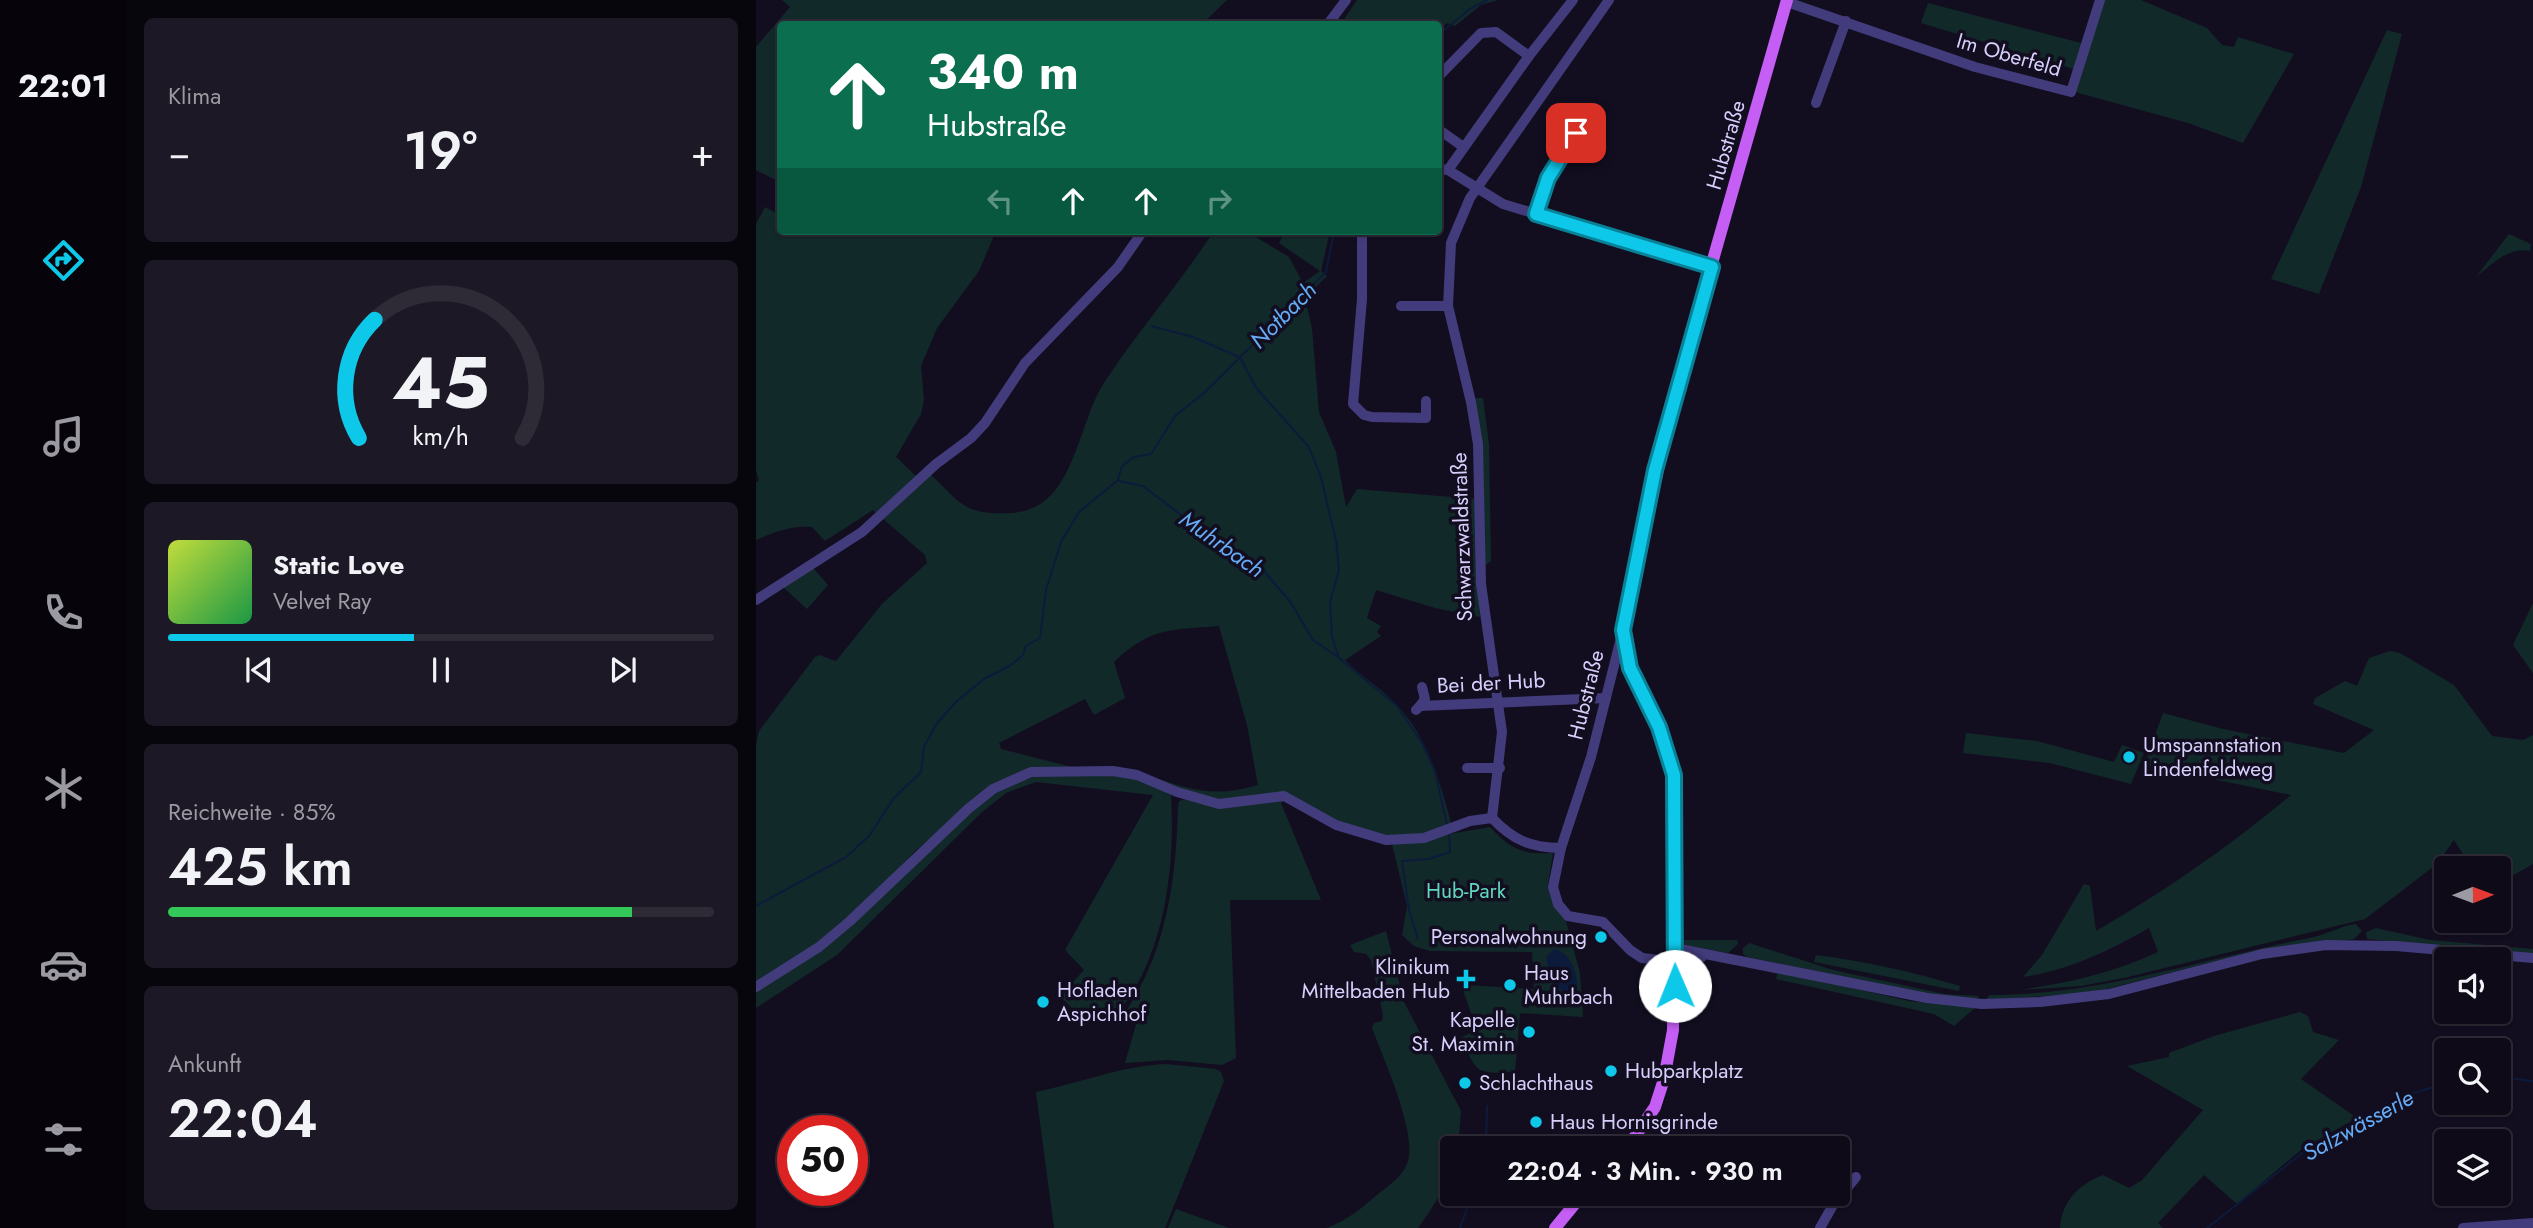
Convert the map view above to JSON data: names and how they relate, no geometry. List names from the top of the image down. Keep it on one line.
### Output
{"streets":{"main road":["Hubstraße"],"street":["Im Oberfeld","Schwarzwaldstraße","Bei der Hub"]},"crossings":[["Im Oberfeld","Hubstraße"],["Hubstraße","Bei der Hub"],["Schwarzwaldstraße","Bei der Hub"]],"water":["Notbach","Muhrbach","Salzwässerle"],"parks":["Hub-Park"],"places":{"other":["Umspannstation Lindenfeldweg","Personalwohnung","Haus Muhrbach","Hofladen Aspichhof","Kapelle St. Maximin","Hubparkplatz","Schlachthaus","Haus Hornisgrinde"],"health":["Klinikum Mittelbaden Hub"]},"north":"right","page":{"tabs":"22:01","tile":["Klima",["Reichweite · 85%","425 km"],["Ankunft","22:04"]],"turn":["340 m","Hubstraße"],"heat":["−","19°","+"],"song":["Static Love","Velvet Ray"],"limit":"50","trip":"22:04 · 3 Min. · 930 m","gauge":["45","km/h"]}}
